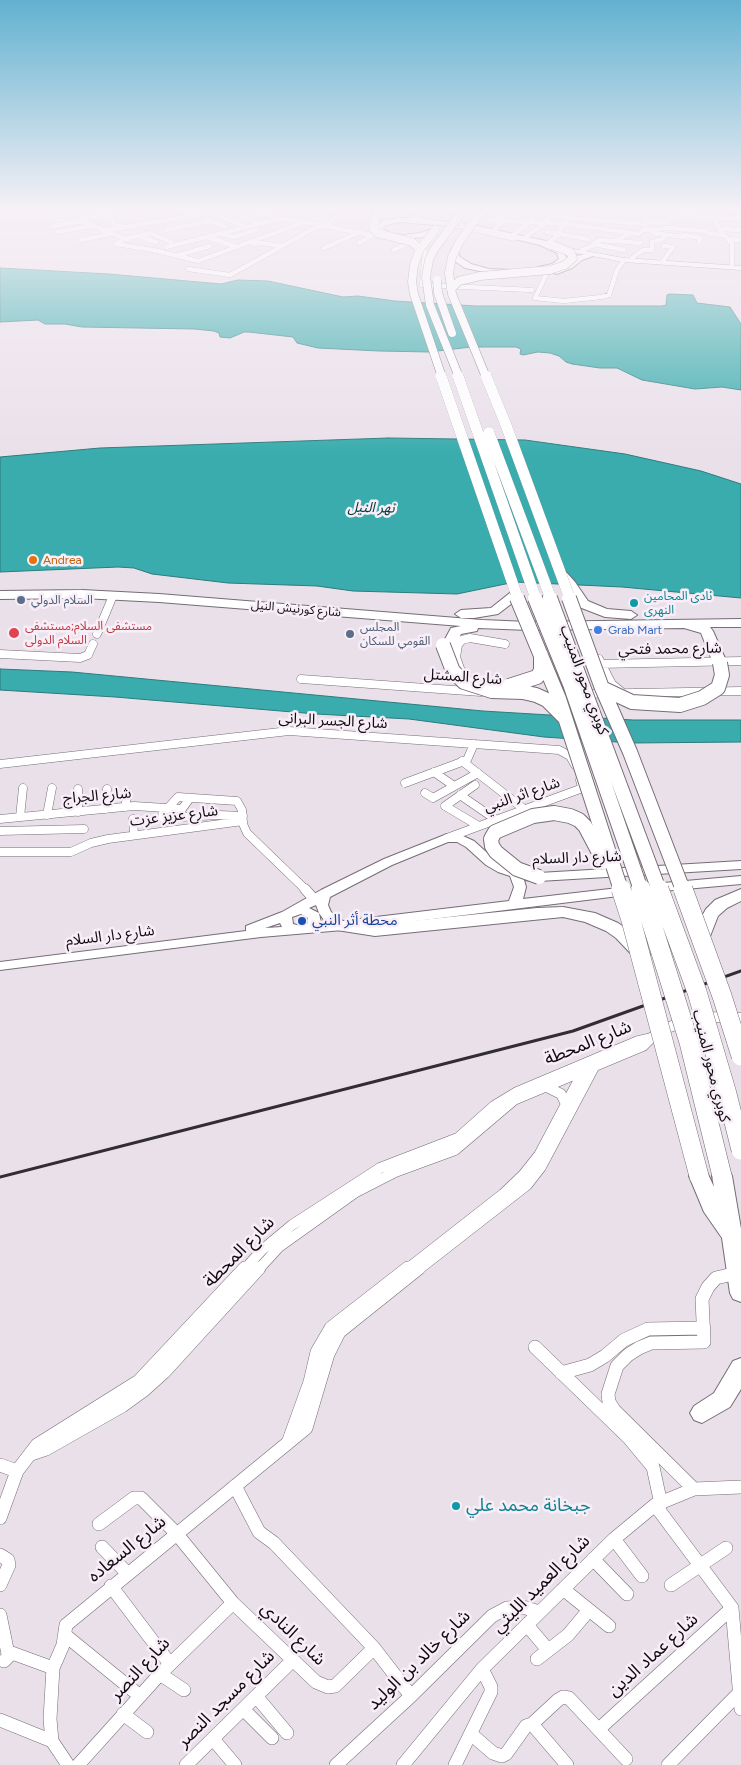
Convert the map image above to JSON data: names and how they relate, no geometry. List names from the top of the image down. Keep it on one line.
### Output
{"streets":{"highway":["شارع كورنيش النيل","كوبري محور المنيب"],"main road":["شارع دار السلام"],"street":["شارع محمد فتحي","شارع المشتل","شارع الجسر البرانى","شارع اثر النبي","شارع الجراج","شارع عزيز عزت","شارع المحطة","شارع السعاده","شارع العميد الليثي","شارع النادي","شارع عماد الدين","شارع خالد بن الوليد","شارع النصر","شارع مسجد النصر"]},"crossings":[["شارع الجسر البرانى","شارع اثر النبي"],["شارع اثر النبي","شارع دار السلام"],["شارع الجراج","شارع عزيز عزت"],["شارع السعاده","شارع النادي"],["شارع العميد الليثي","شارع خالد بن الوليد"],["شارع النادي","شارع النصر"],["شارع النادي","شارع مسجد النصر"]],"water":["نهر النيل"],"places":["Andrea","السلام الدولي","نادى المحامين النهرى","Grab Mart","مستشفى السلام;مستشفى السلام الدولى","المجلس القومي للسكان","محطة أثر النبي","جبخانة محمد علي"]}
